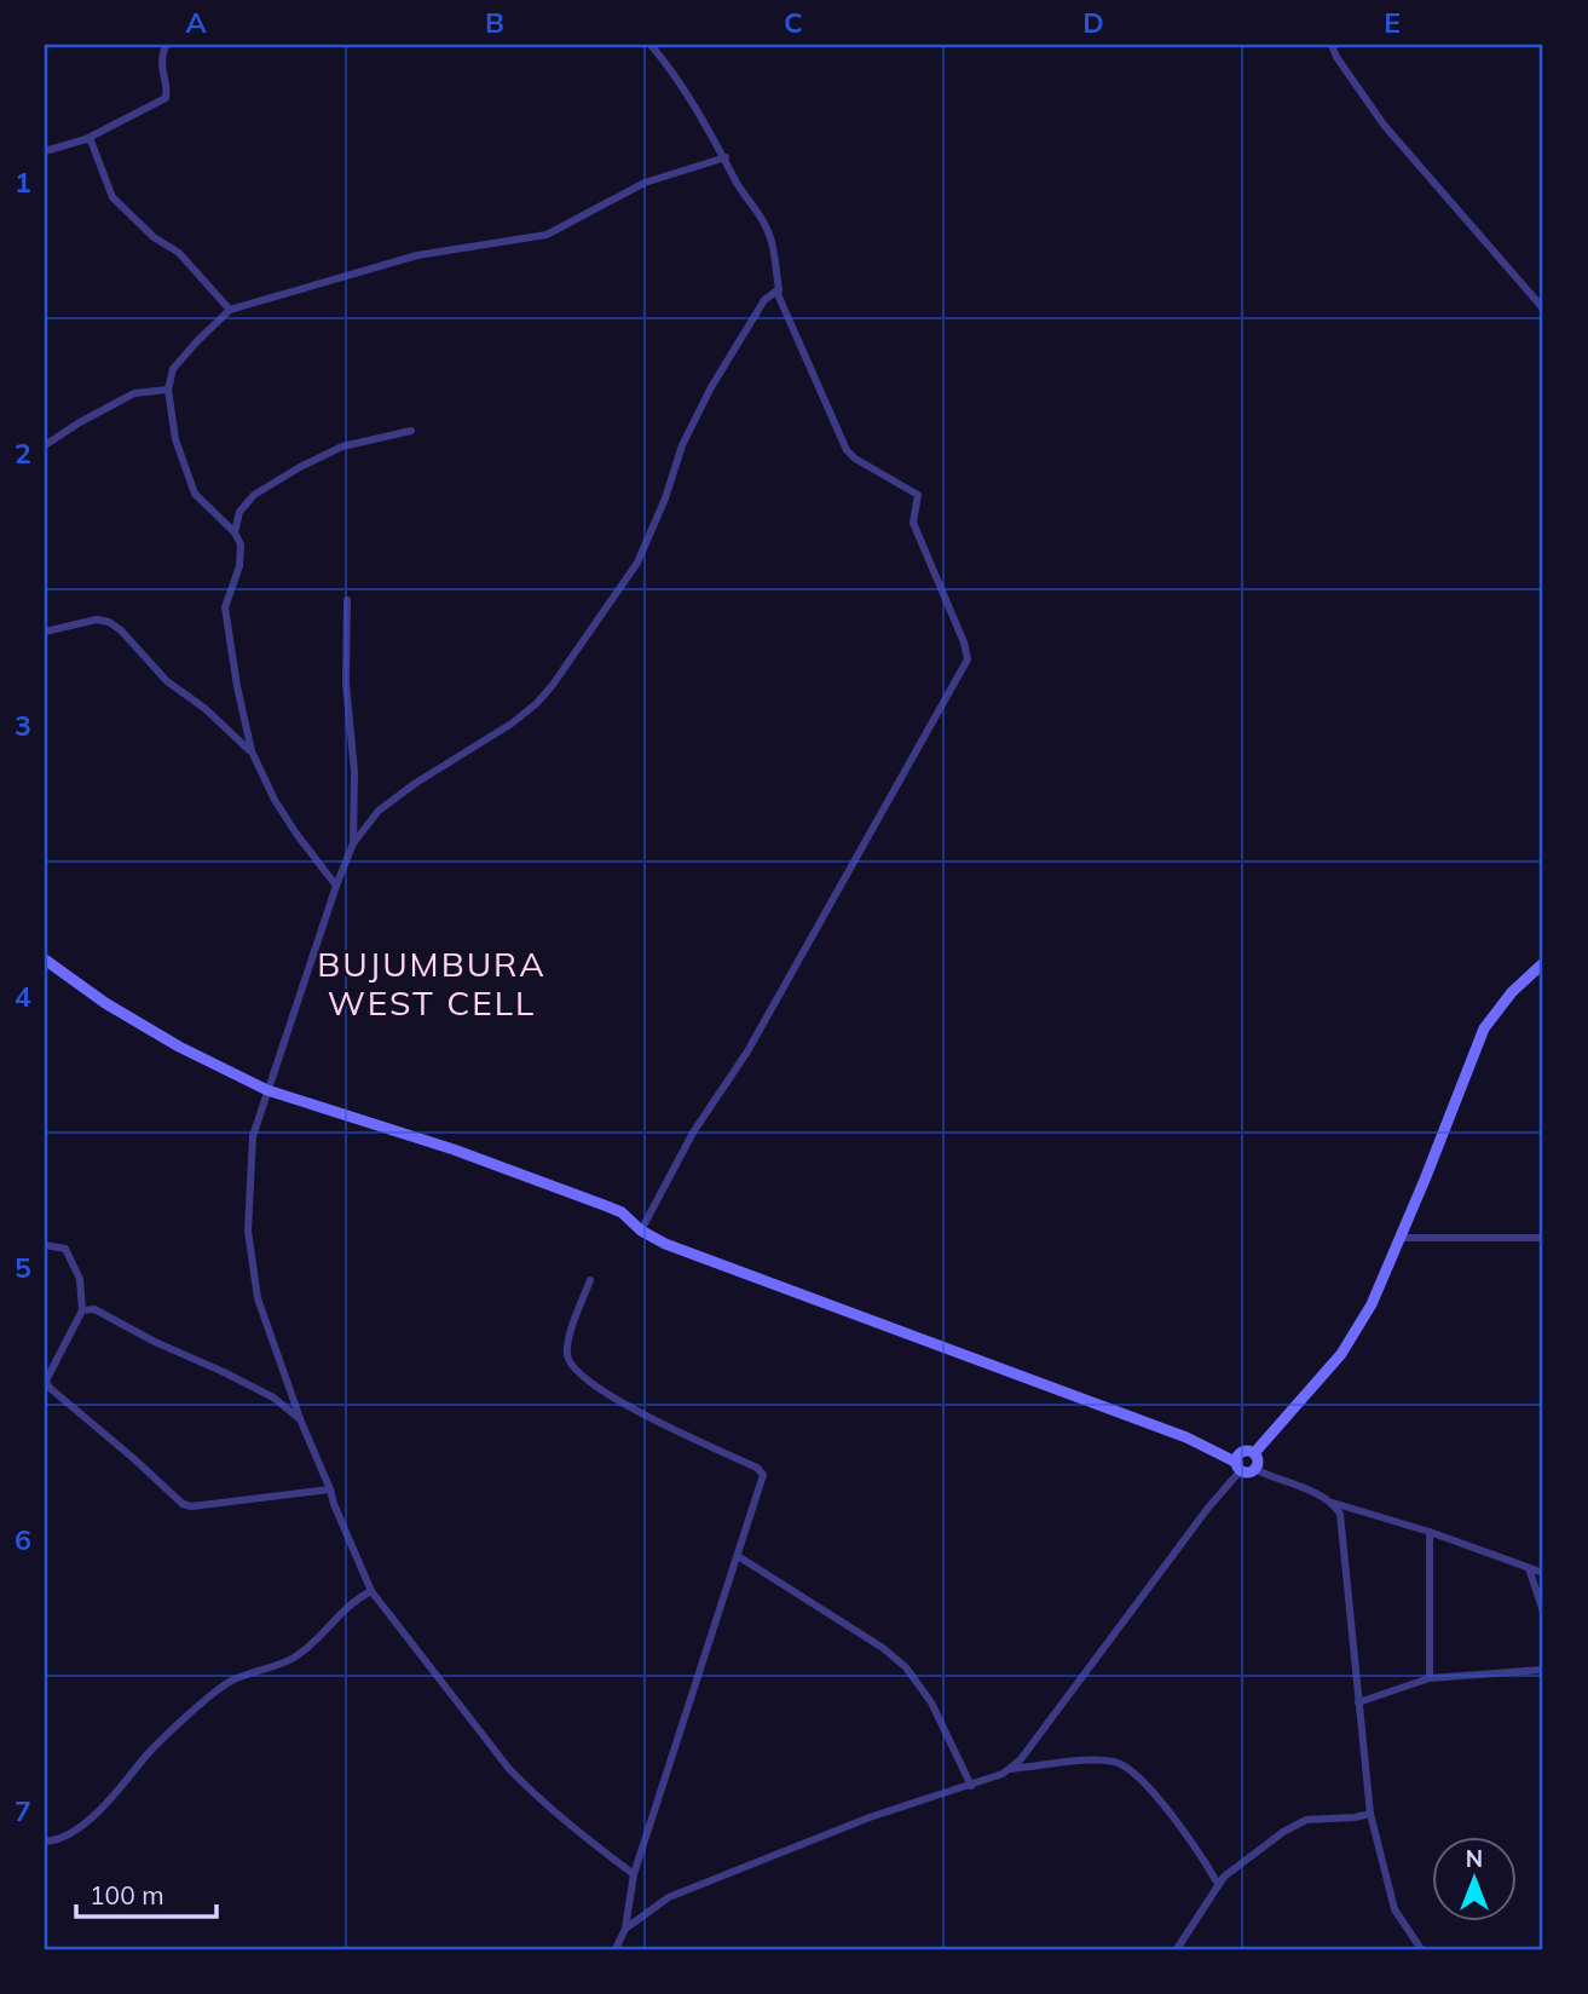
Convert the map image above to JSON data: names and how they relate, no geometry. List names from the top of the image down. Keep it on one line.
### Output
{"districts":["BUJUMBURA WEST CELL"],"scale_bar":"100 m","north":"top","grid":{"columns":["A","B","C","D","E"],"rows":["1","2","3","4","5","6","7"]}}
